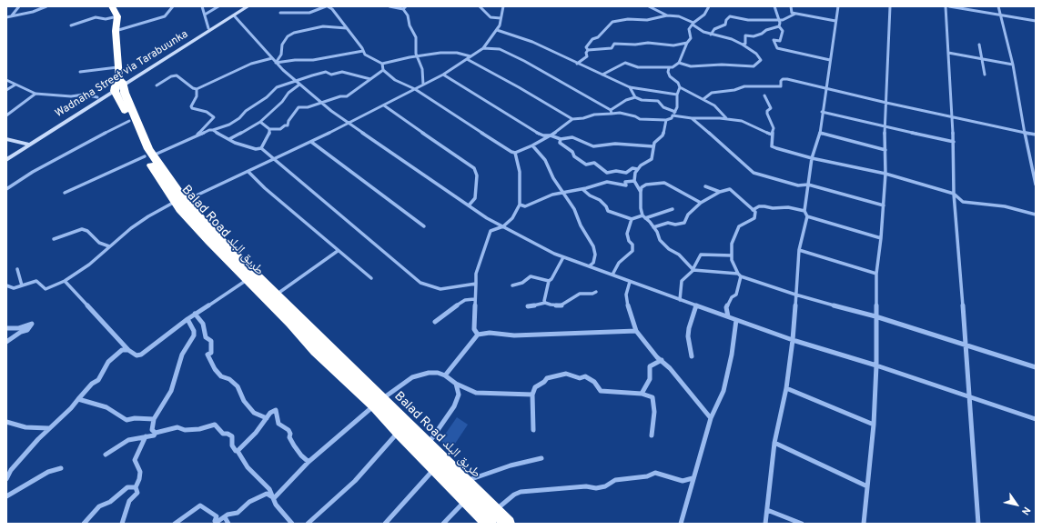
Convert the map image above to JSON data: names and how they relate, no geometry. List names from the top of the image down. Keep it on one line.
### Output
{"streets":{"highway":["Balad Road طريق البلد"],"main road":["Wadnaha Street via Tarabuunka"]},"crossings":[["Wadnaha Street via Tarabuunka","Balad Road طريق البلد"]],"north":"bottom right"}
